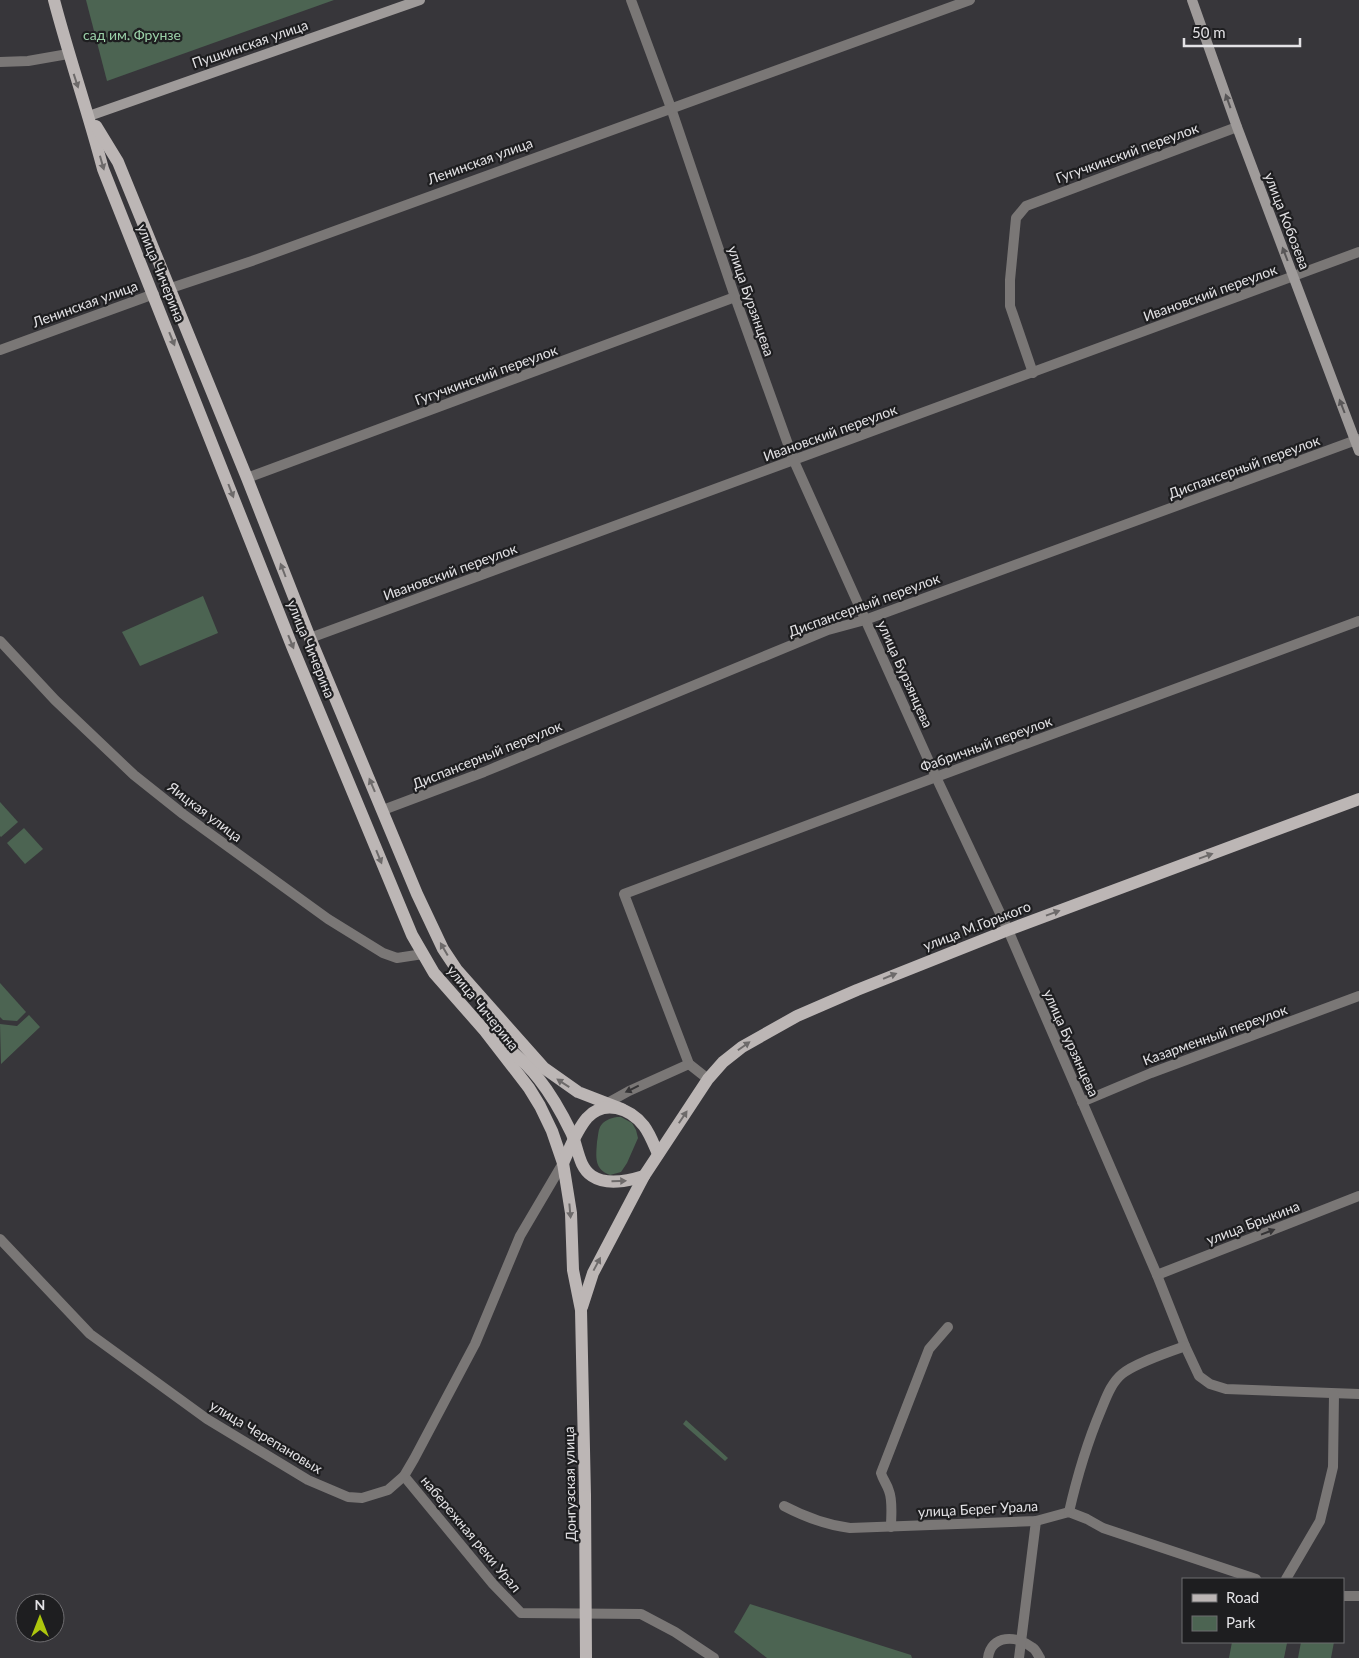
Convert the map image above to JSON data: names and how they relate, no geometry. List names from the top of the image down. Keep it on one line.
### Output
{"streets":{"main road":["Пушкинская улица","Ленинская улица","улица Кобозева","улица Чичерина","улица М.Горького","Донгузская улица"],"street":["Гугучкинский переулок","Ивановский переулок","улица Бурзянцева","Диспансерный переулок","Фабричный переулок","Яицкая улица","Казарменный переулок","улица Брыкина","улица Черепановых","улица Берег Урала","набережная реки Урал"]},"crossings":[["Пушкинская улица","улица Чичерина"],["Гугучкинский переулок","улица Кобозева"],["Гугучкинский переулок","улица Чичерина"],["Гугучкинский переулок","Ивановский переулок"],["Гугучкинский переулок","улица Бурзянцева"],["Ленинская улица","улица Чичерина"],["Ленинская улица","улица Бурзянцева"],["улица Кобозева","Ивановский переулок"],["улица Кобозева","Диспансерный переулок"],["улица Чичерина","Ивановский переулок"],["улица Чичерина","Диспансерный переулок"],["улица Чичерина","Яицкая улица"],["улица Чичерина","улица М.Горького"],["улица Чичерина","улица Черепановых"],["улица Чичерина","Донгузская улица"],["Ивановский переулок","улица Бурзянцева"],["улица Бурзянцева","Диспансерный переулок"],["улица Бурзянцева","Фабричный переулок"],["улица Бурзянцева","улица М.Горького"],["улица Бурзянцева","Казарменный переулок"],["улица Бурзянцева","улица Брыкина"],["улица Черепановых","набережная реки Урал"]],"one_way":["улица Кобозева","улица М.Горького","улица Брыкина"],"parks":["сад им. Фрунзе"],"legend":["Road","Park"],"scale_bar":"50 m","north":"top"}
